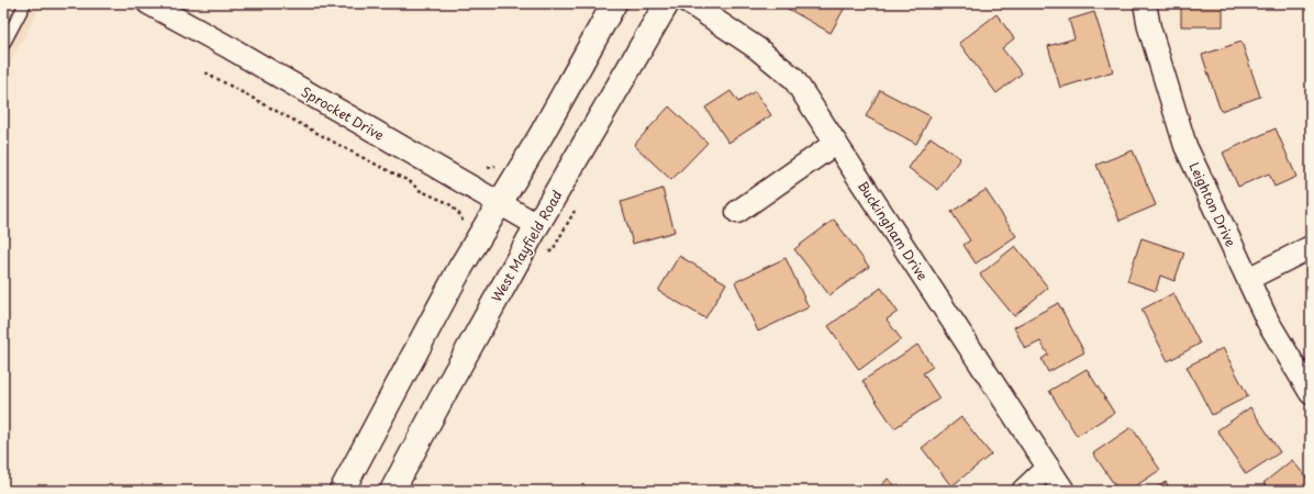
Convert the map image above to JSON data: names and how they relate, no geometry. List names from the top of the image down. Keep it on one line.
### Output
{"streets":{"main road":["West Mayfield Road"],"street":["Sprocket Drive","Leighton Drive","Buckingham Drive"]},"crossings":[["Sprocket Drive","West Mayfield Road"]]}
